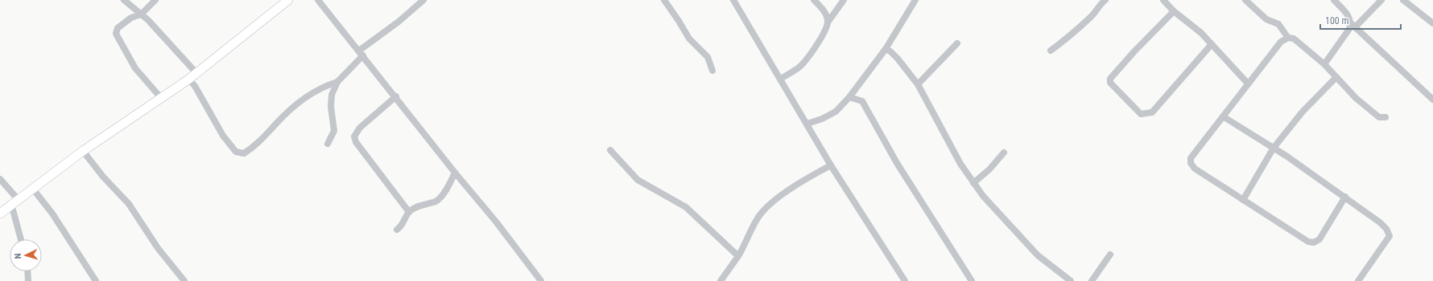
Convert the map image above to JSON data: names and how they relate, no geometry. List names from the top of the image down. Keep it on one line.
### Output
{"scale_bar":"100 m","north":"left"}
